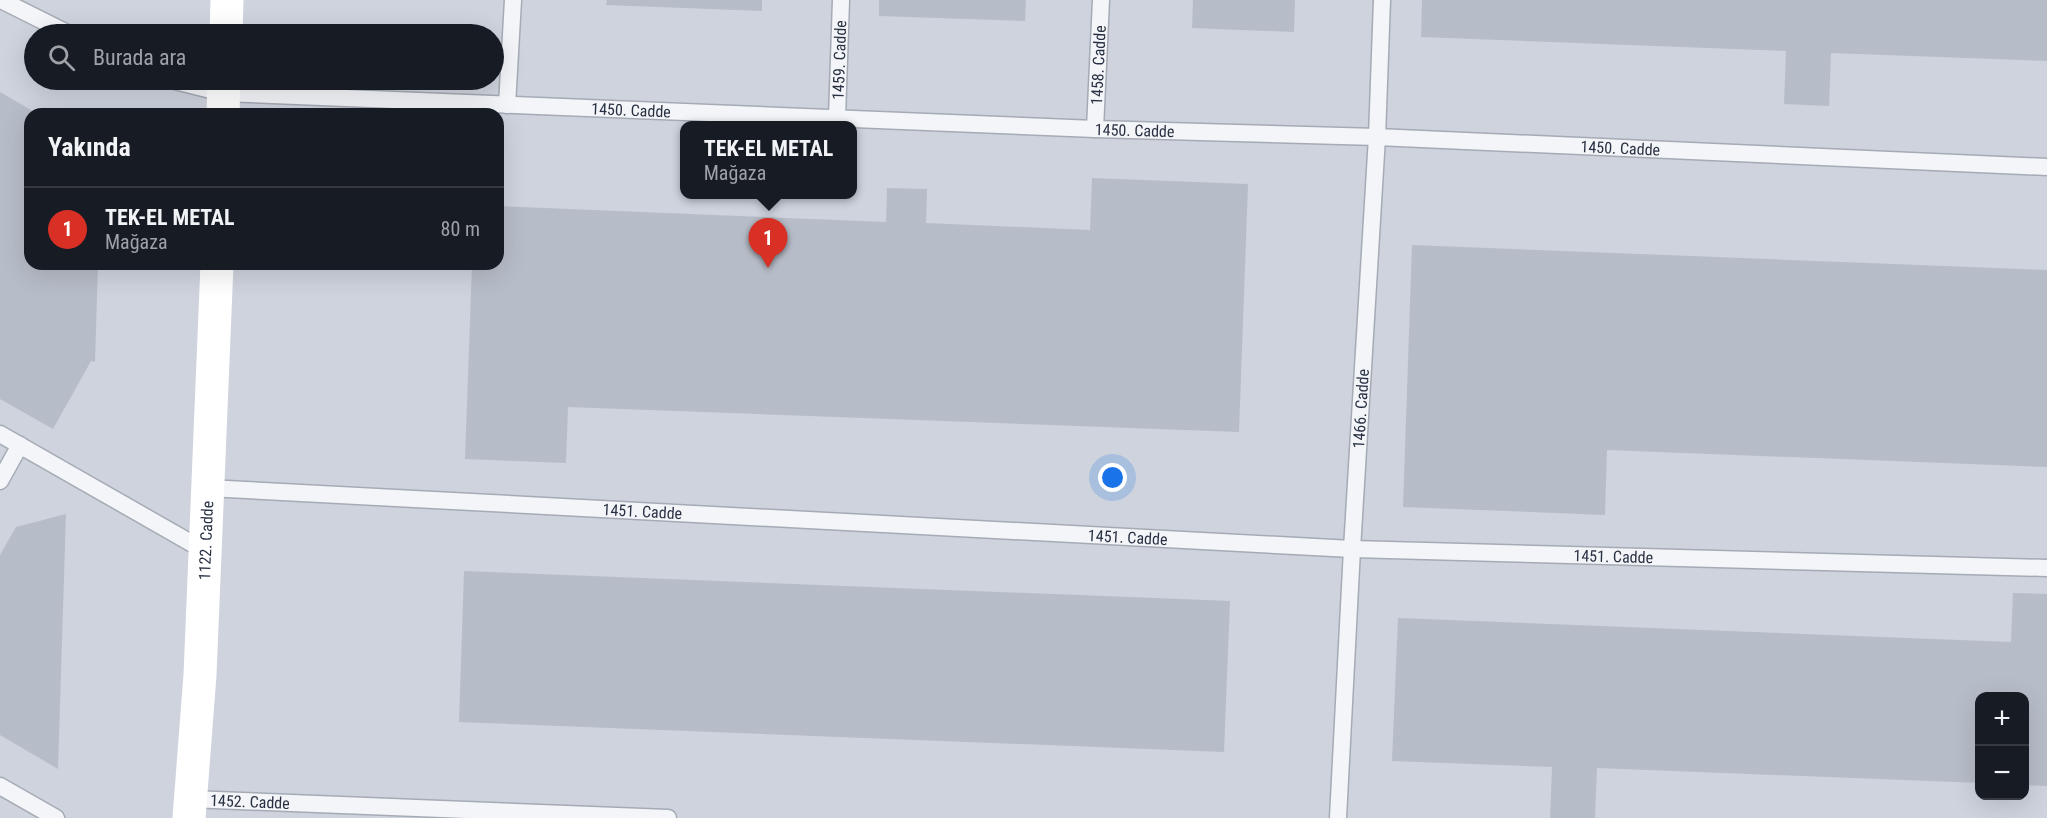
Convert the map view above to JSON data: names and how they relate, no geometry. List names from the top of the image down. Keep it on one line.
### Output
{"streets":{"main road":["1122. Cadde"],"lane":["1459. Cadde","1458. Cadde","1450. Cadde","1466. Cadde","1451. Cadde","1452. Cadde"]},"crossings":[["1459. Cadde","1450. Cadde"],["1458. Cadde","1450. Cadde"],["1450. Cadde","1466. Cadde"],["1466. Cadde","1451. Cadde"],["1451. Cadde","1122. Cadde"],["1122. Cadde","1452. Cadde"]],"page":{"search":"Burada ara","heading":"Yakında","popup":["TEK-EL METAL","Mağaza"],"list":[{"mark":"1","name":"TEK-EL METAL","note":"Mağaza","value":"80 m"}],"pins":"1","map_buttons":["+","−"]}}
